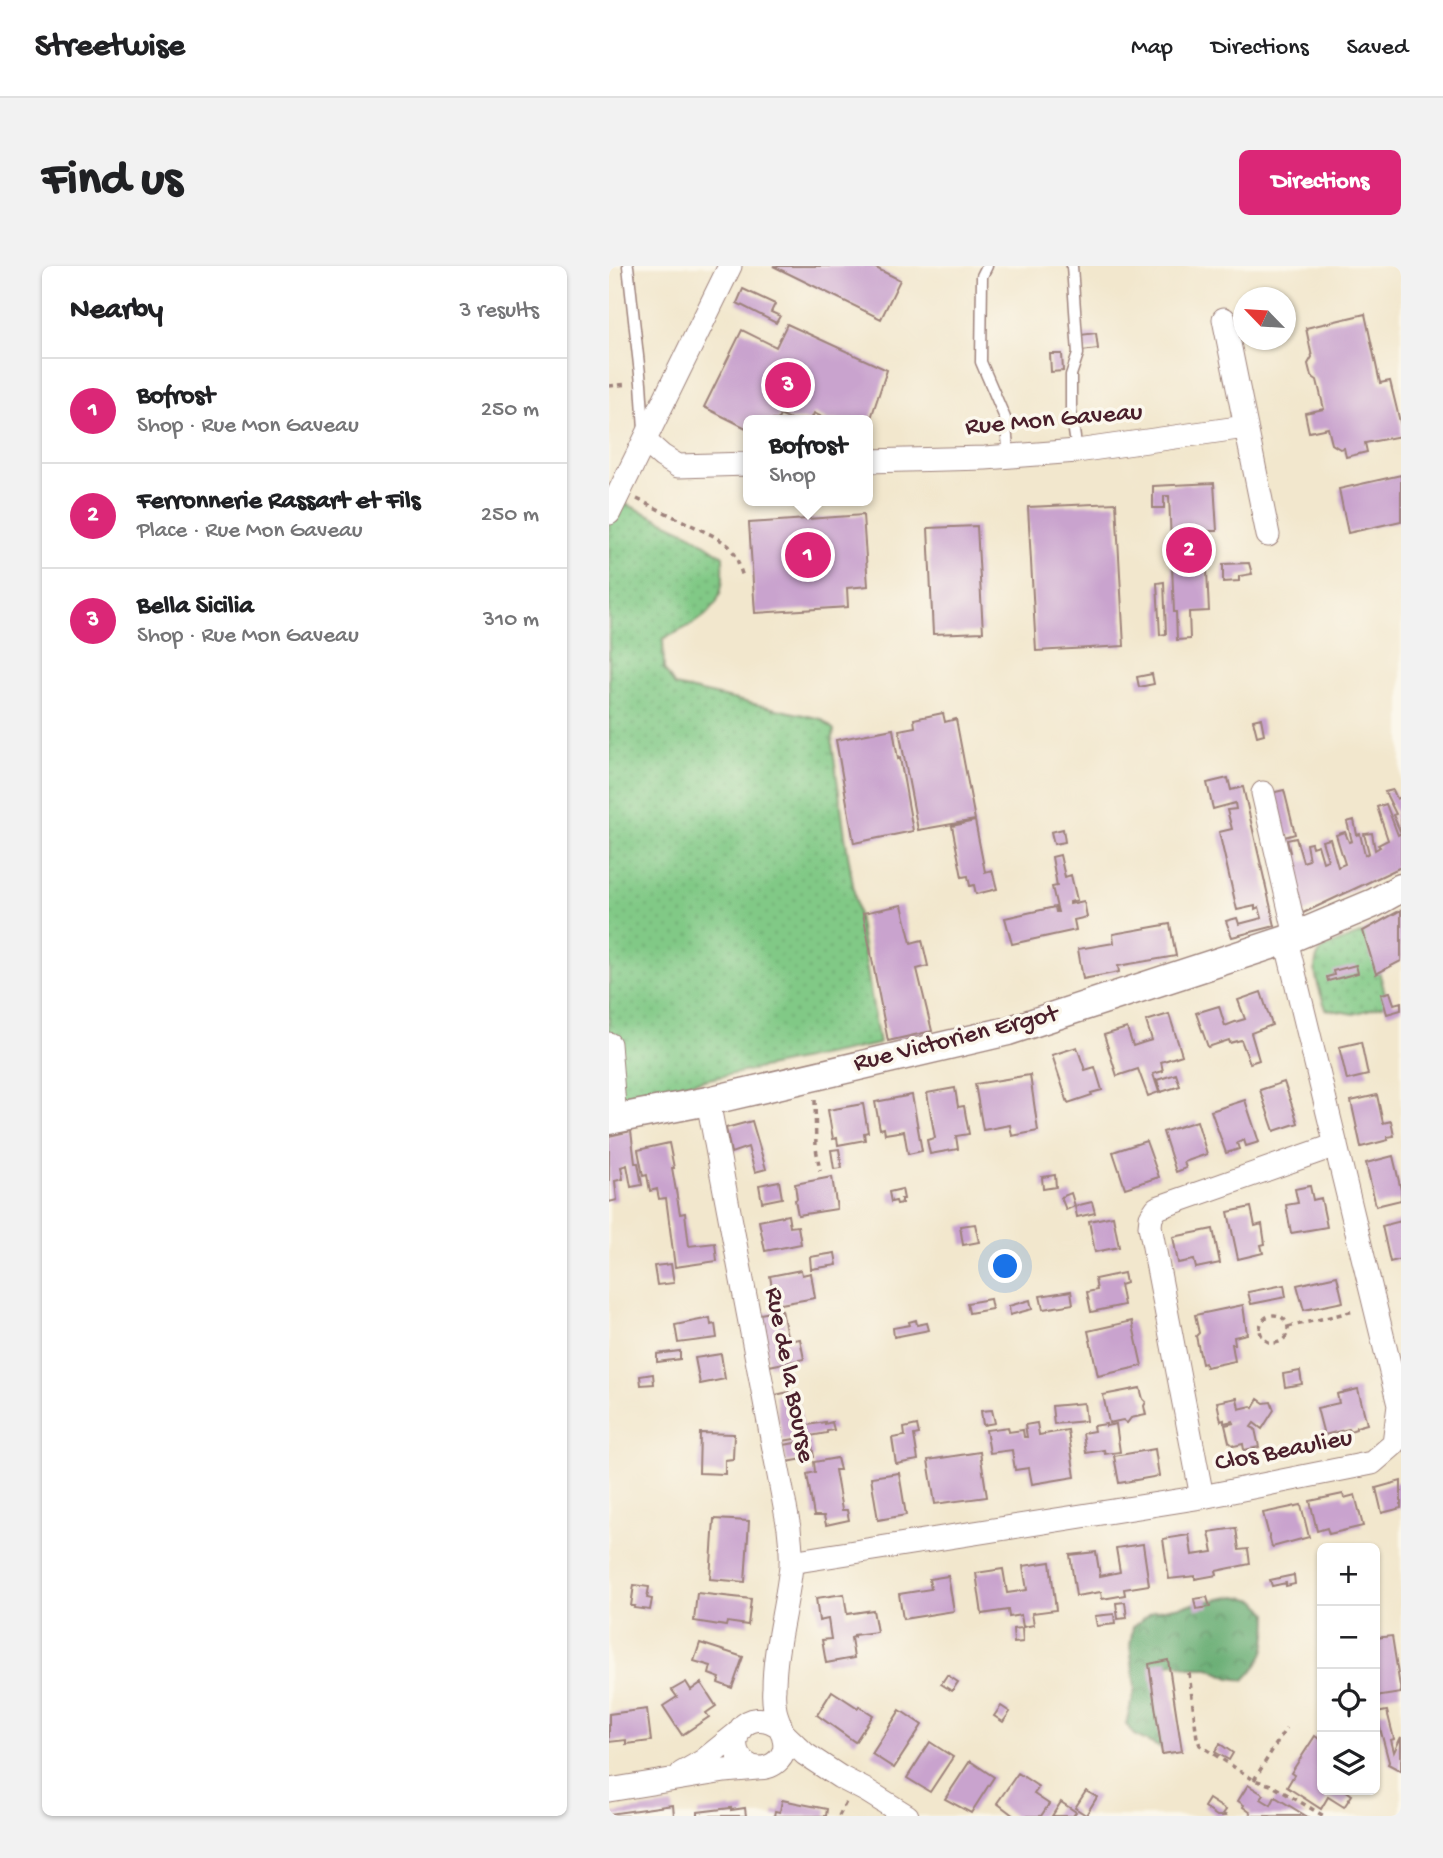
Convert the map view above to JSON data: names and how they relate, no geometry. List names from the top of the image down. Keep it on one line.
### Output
{"streets":{"street":["Rue Mon Gaveau","Rue Victorien Ergot","Rue de la Bourse","Clos Beaulieu"]},"crossings":[["Rue Victorien Ergot","Rue de la Bourse"],["Rue Victorien Ergot","Clos Beaulieu"],["Rue de la Bourse","Clos Beaulieu"]],"north":"top left","page":{"header":"Streetwise","nav":["Map","Directions","Saved"],"buttons":"Directions","title":"Find us","heading":["Nearby","3 results"],"list":[{"mark":"1","name":"Bofrost","note":"Shop · Rue Mon Gaveau","value":"250 m"},{"mark":"2","name":"Ferronnerie Rassart et Fils","note":"Place · Rue Mon Gaveau","value":"250 m"},{"mark":"3","name":"Bella Sicilia","note":"Shop · Rue Mon Gaveau","value":"310 m"}],"pins":["3","2","1"],"popup":["Bofrost","Shop"],"map_buttons":["+","−"]}}
